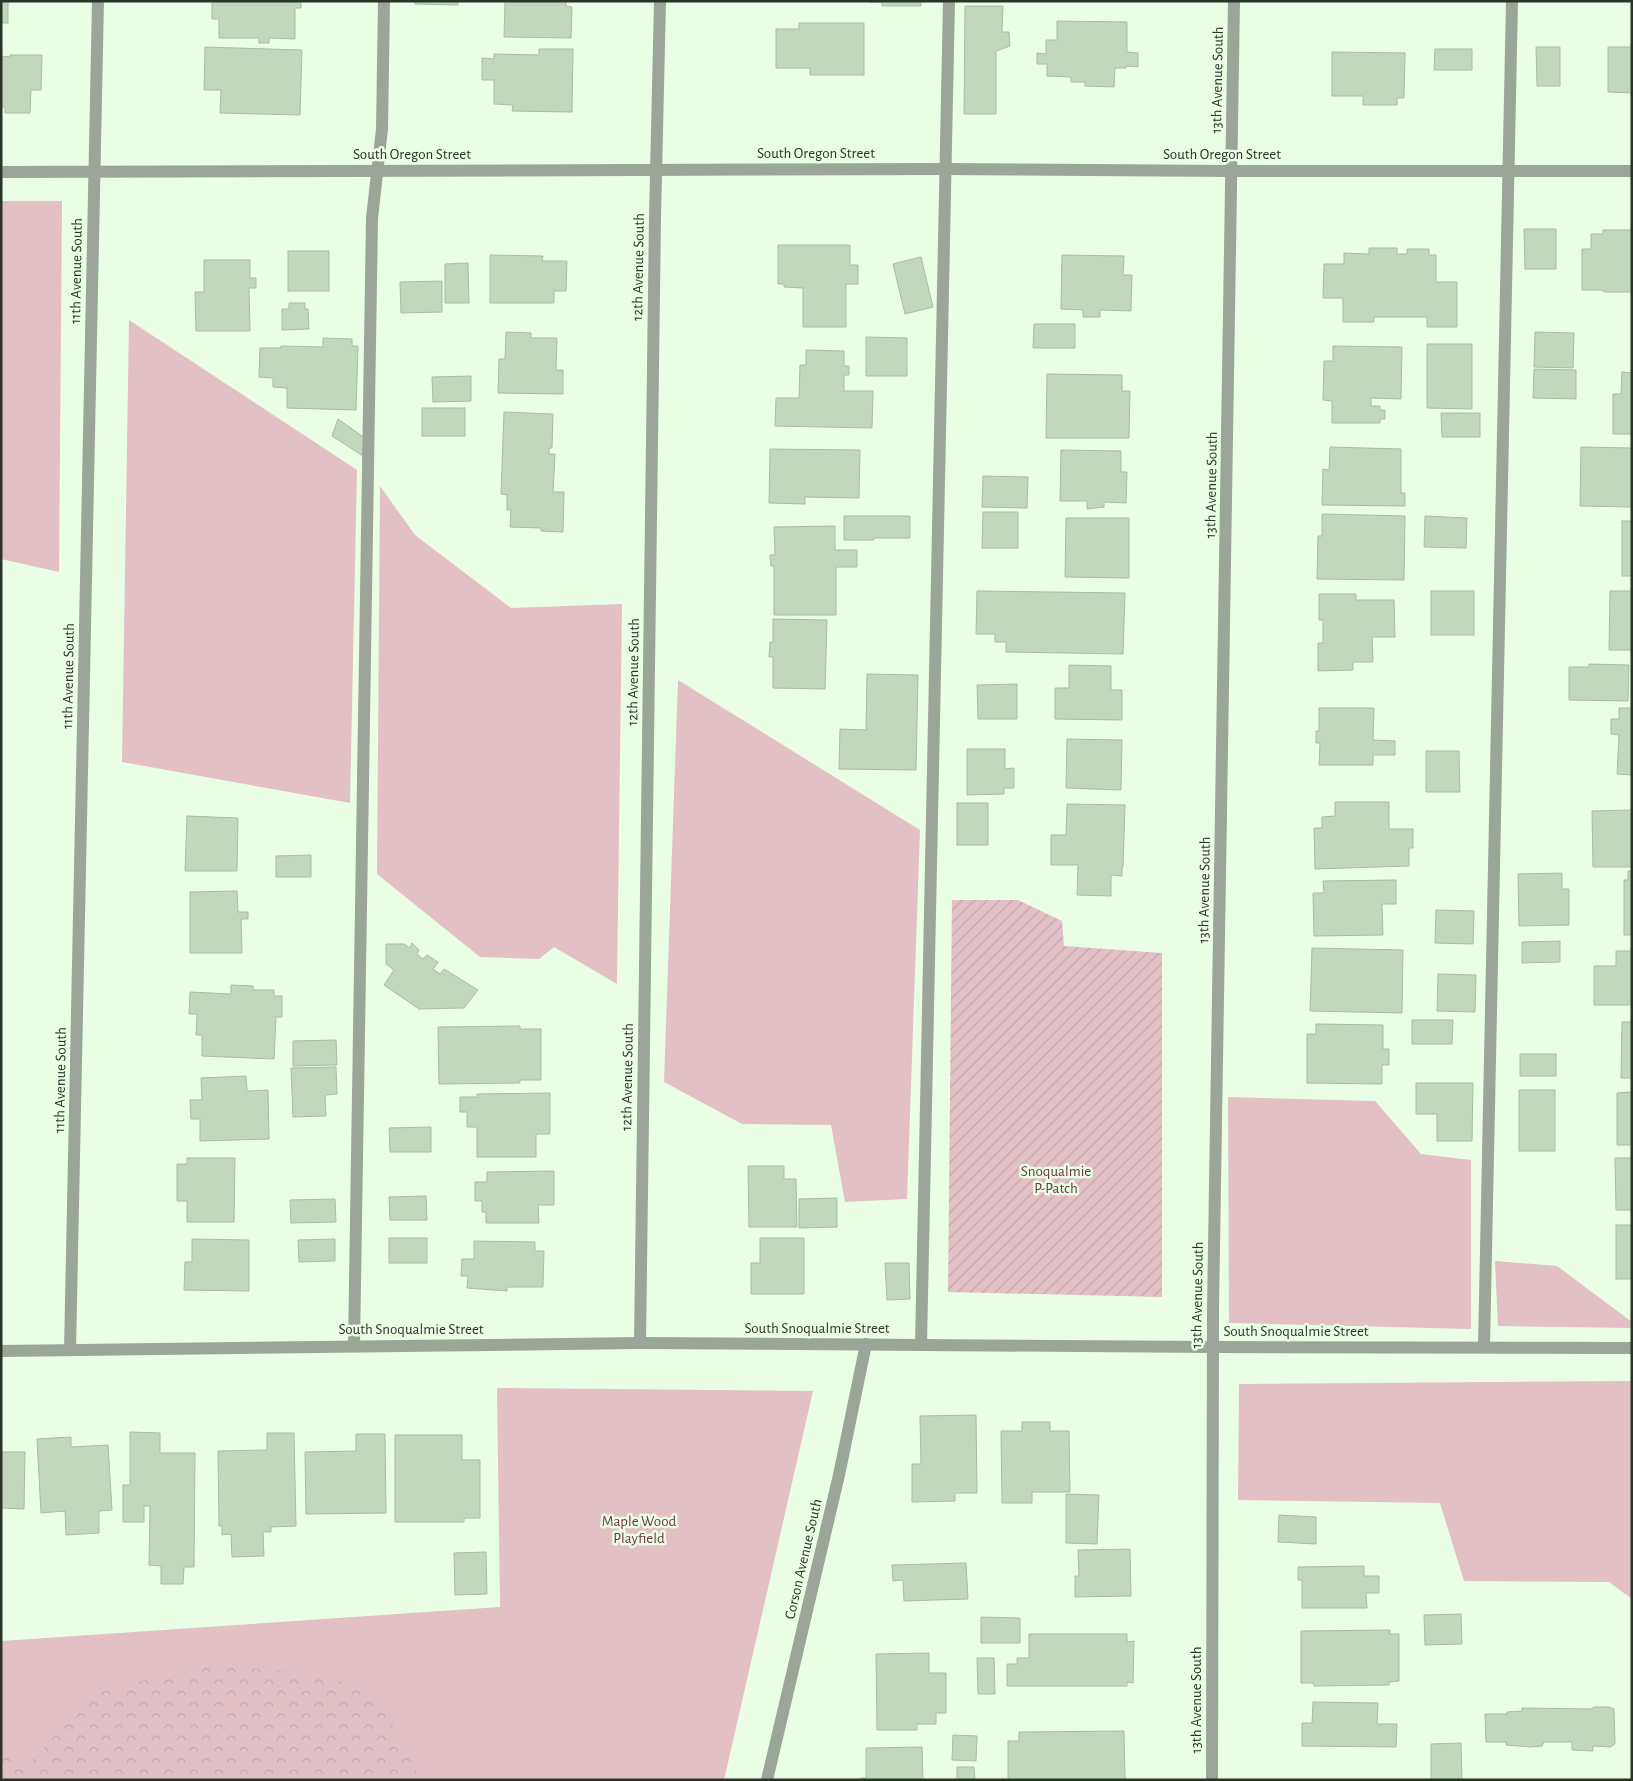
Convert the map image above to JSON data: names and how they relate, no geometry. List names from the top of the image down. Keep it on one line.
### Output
{"streets":{"street":["13th Avenue South","South Oregon Street","12th Avenue South","11th Avenue South","South Snoqualmie Street","Corson Avenue South"]},"crossings":[["13th Avenue South","South Oregon Street"],["13th Avenue South","South Snoqualmie Street"],["South Oregon Street","12th Avenue South"],["South Oregon Street","11th Avenue South"],["12th Avenue South","South Snoqualmie Street"],["11th Avenue South","South Snoqualmie Street"],["South Snoqualmie Street","Corson Avenue South"]],"parks":["Snoqualmie P-Patch","Maple Wood Playfield"]}
